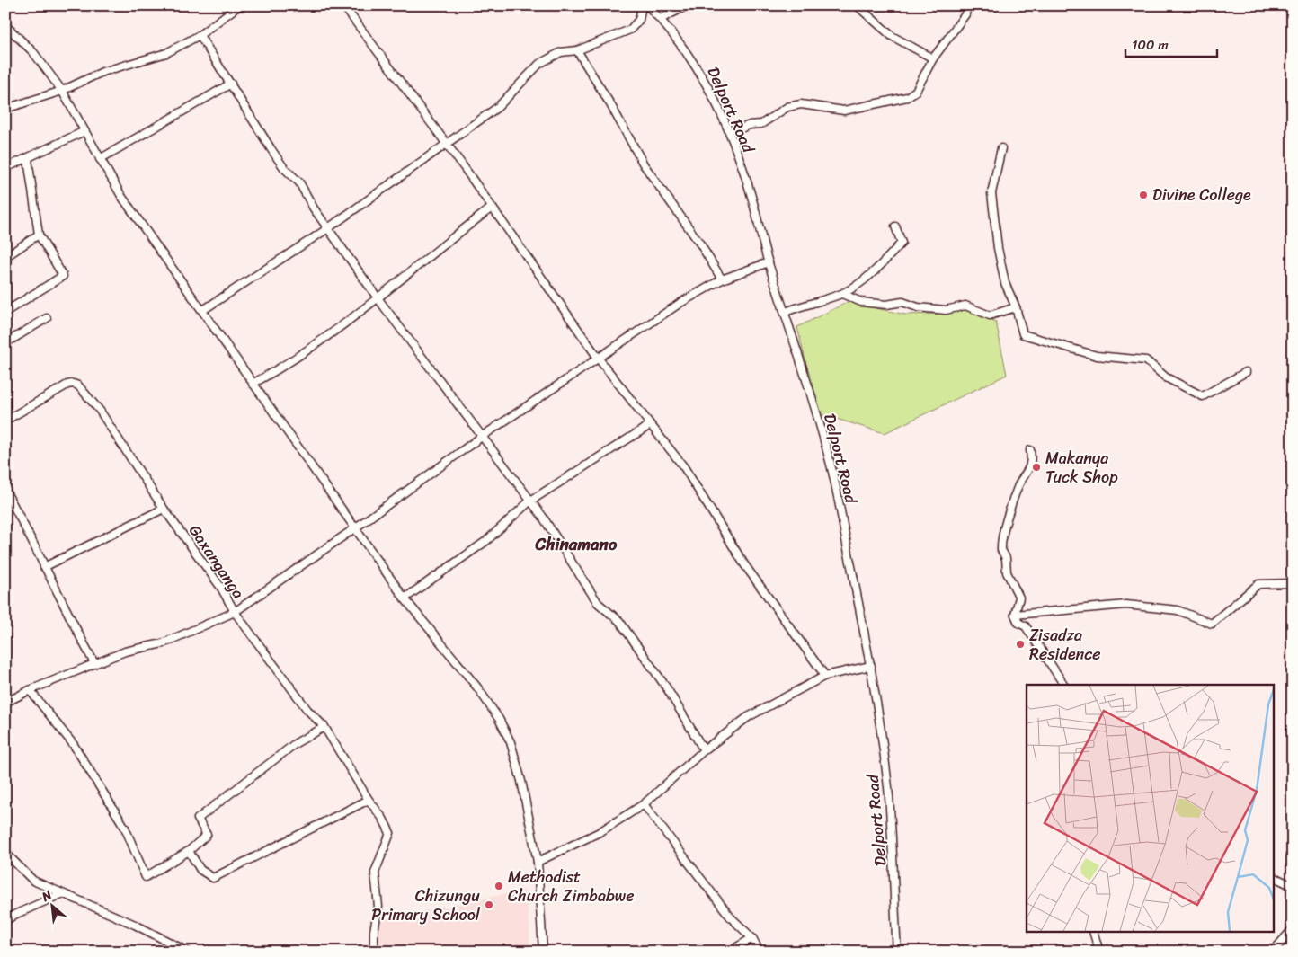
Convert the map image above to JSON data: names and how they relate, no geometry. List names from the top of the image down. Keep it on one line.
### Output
{"streets":{"street":["Delport Road","Gaxanganga"]},"districts":["Chinamano"],"places":["Divine College","Makanya Tuck Shop","Zisadza Residence","Methodist Church Zimbabwe","Chizungu Primary School"],"scale_bar":"100 m","north":"top left"}
